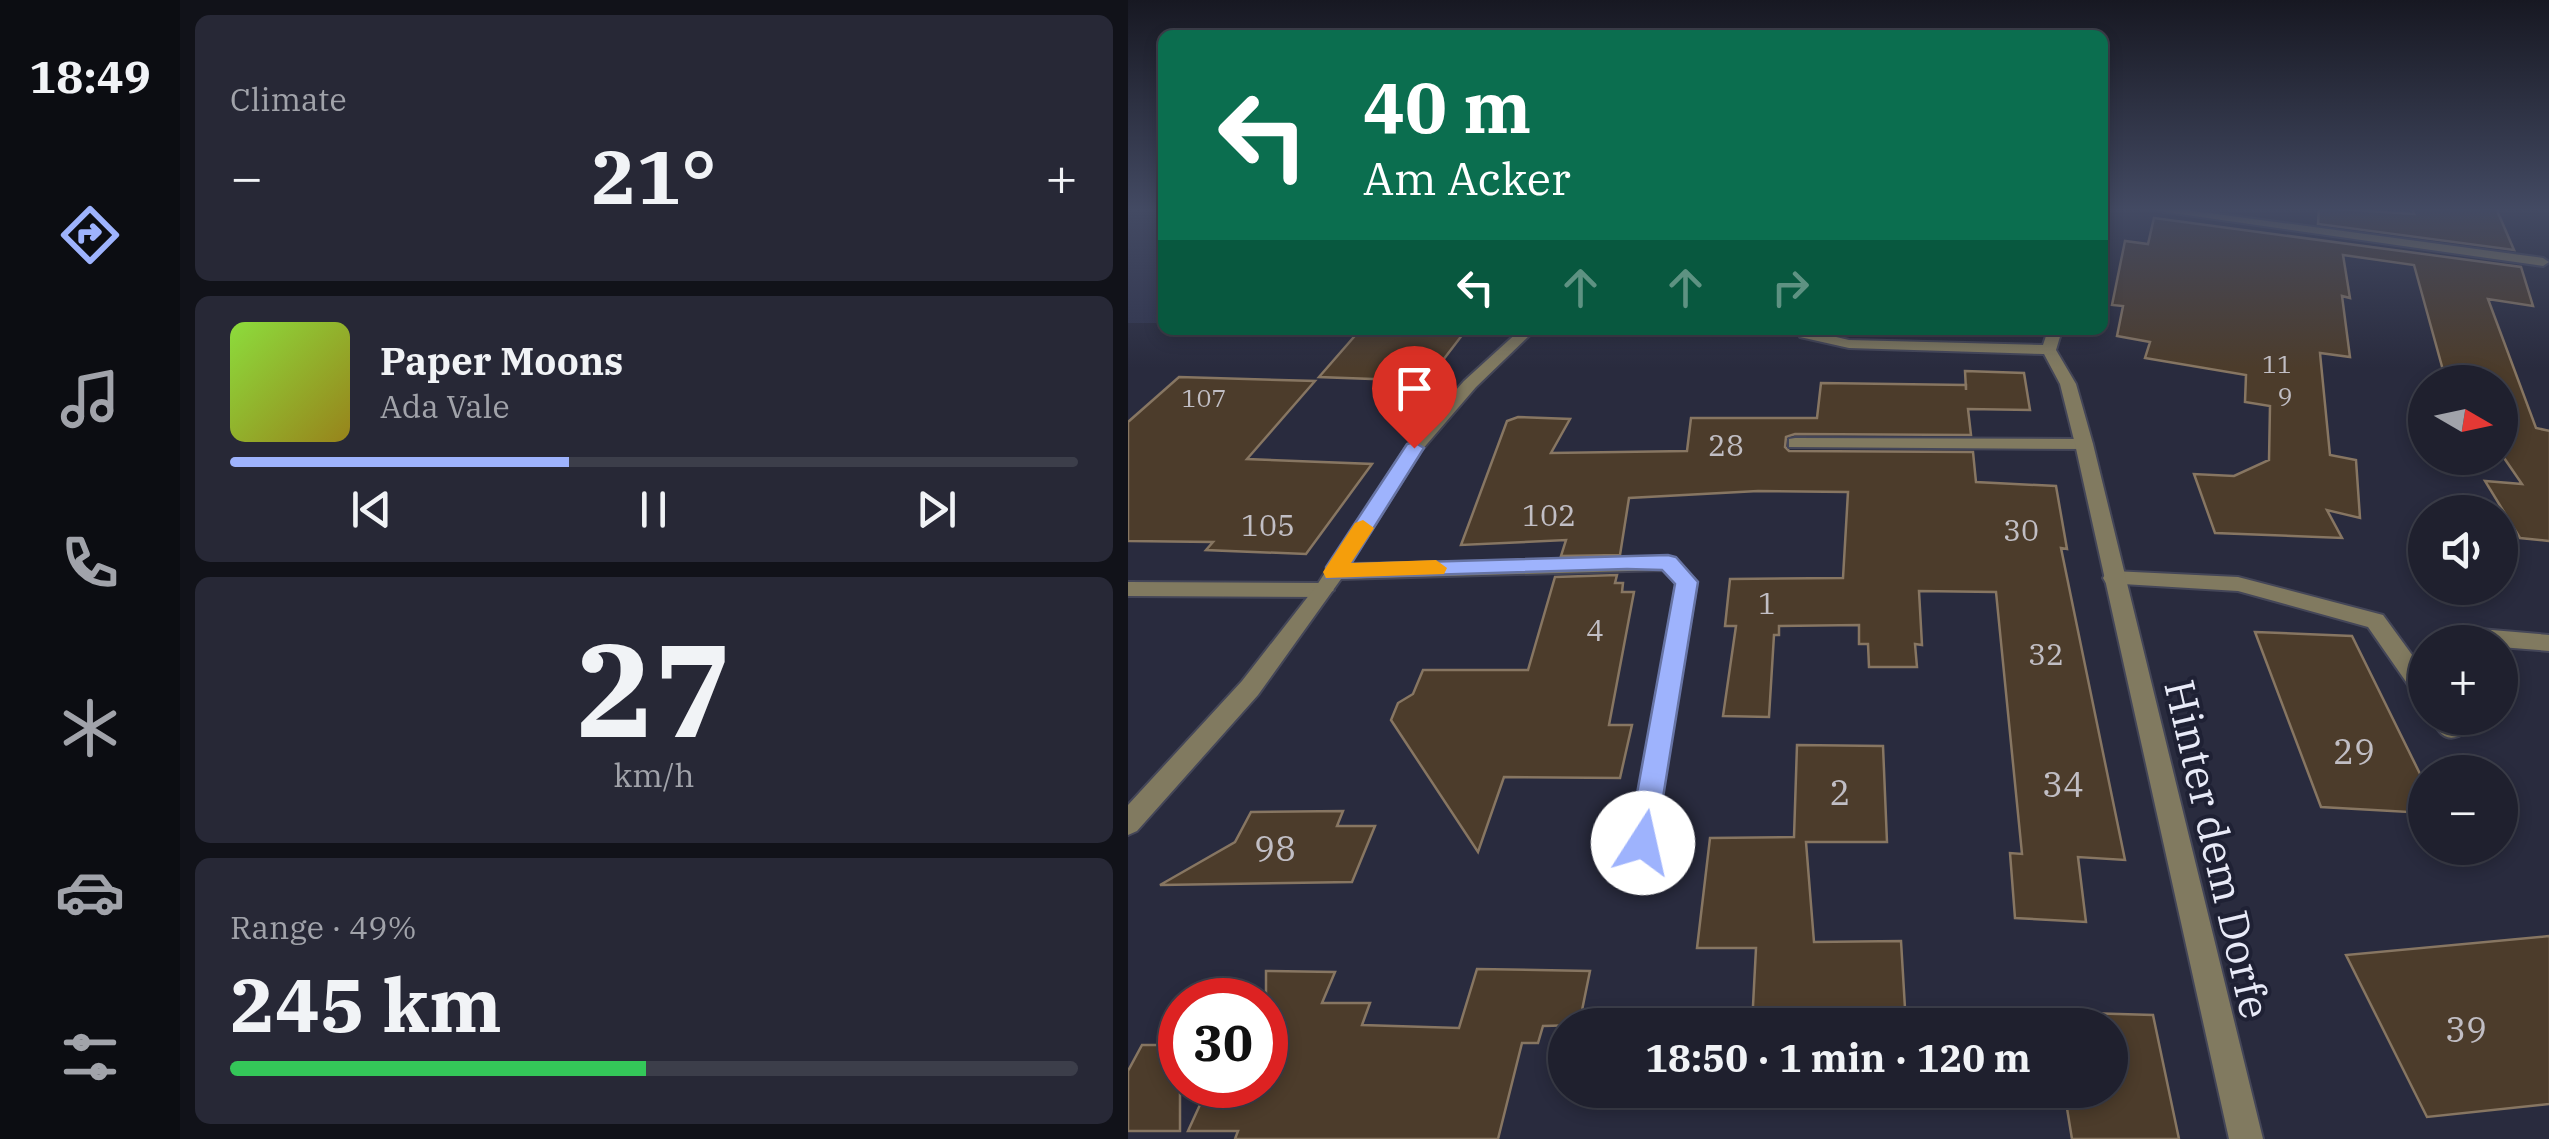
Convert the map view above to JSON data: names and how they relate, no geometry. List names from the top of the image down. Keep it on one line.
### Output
{"streets":{"street":["Hinter dem Dorfe"]},"house_numbers":["11","9","107","28","102","105","30","1","4","32","29","34","2","98","39"],"north":"right","page":{"tabs":"18:49","tile":["Climate",["27","km/h"],["Range · 49%","245 km"]],"turn":["40 m","Am Acker"],"heat":["−","21°","+"],"song":["Paper Moons","Ada Vale"],"map_buttons":["+","−"],"limit":"30","trip":"18:50 · 1 min · 120 m"}}
